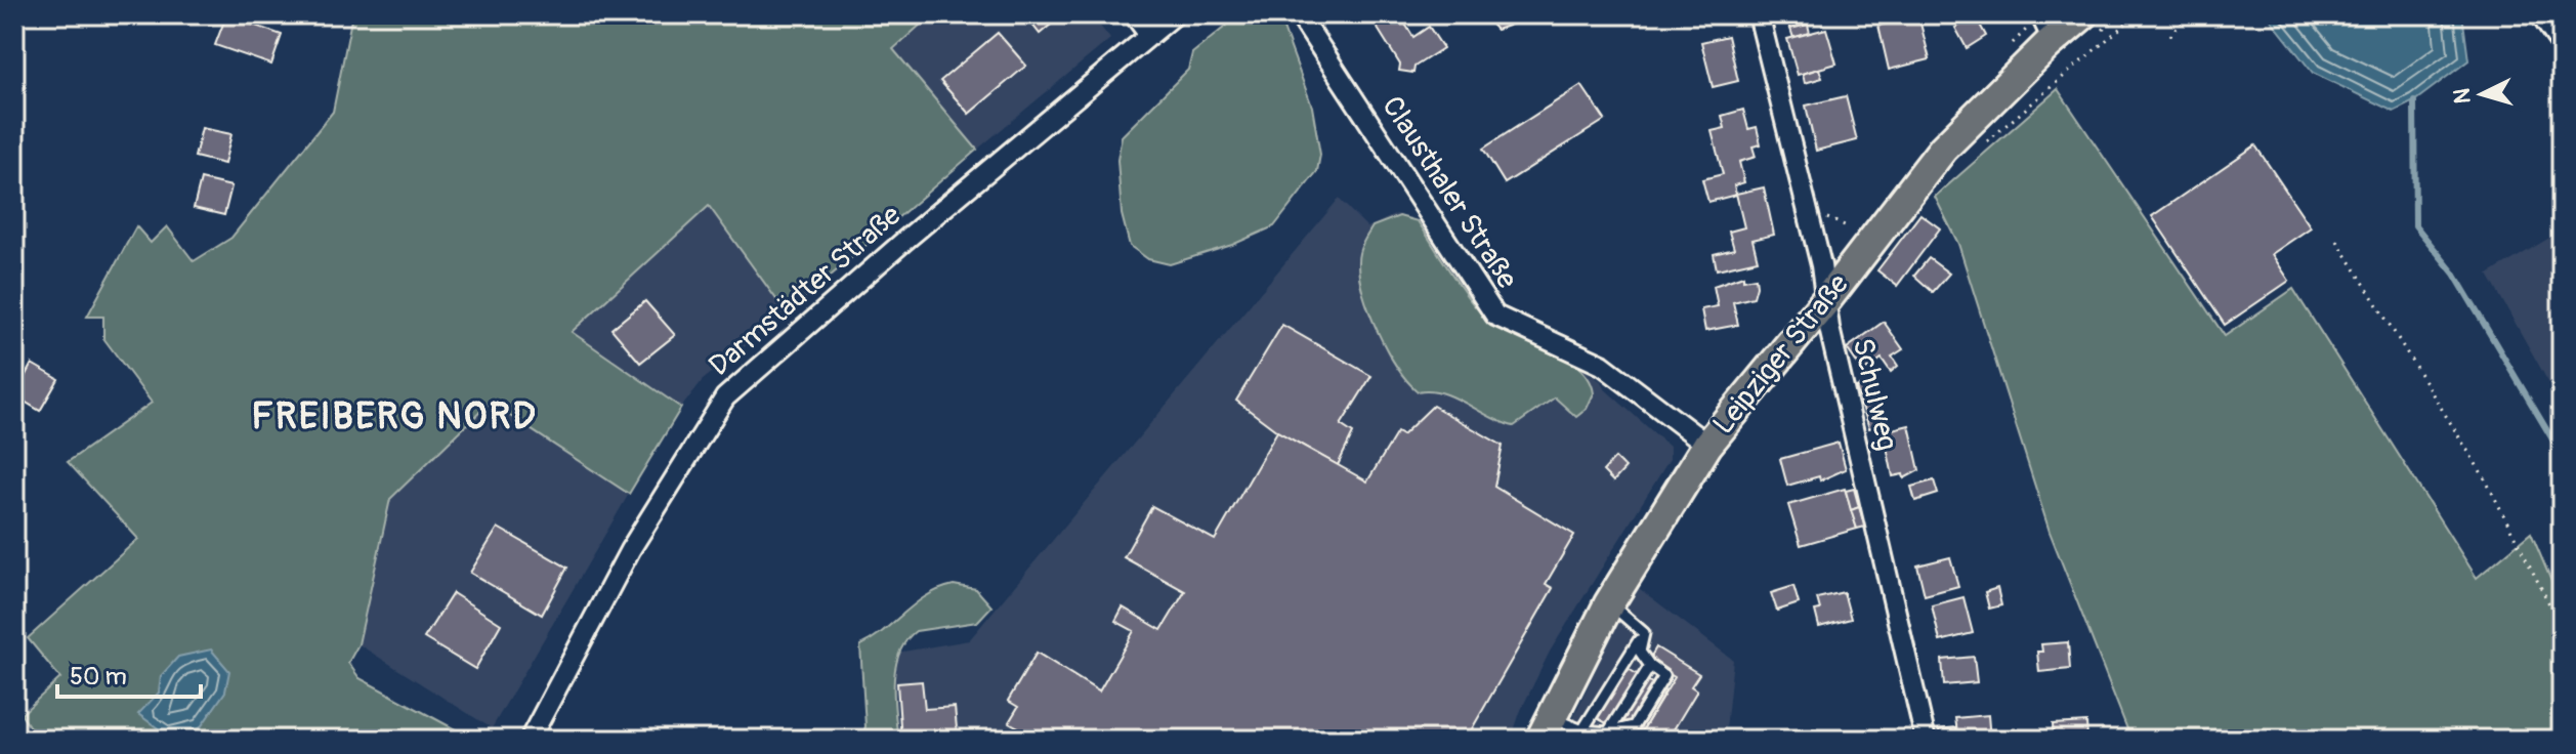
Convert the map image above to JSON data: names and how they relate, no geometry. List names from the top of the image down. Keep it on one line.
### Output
{"streets":{"main road":["Leipziger Straße"],"street":["Clausthaler Straße","Darmstädter Straße","Schulweg"]},"crossings":[["Clausthaler Straße","Leipziger Straße"],["Leipziger Straße","Schulweg"]],"districts":["FREIBERG NORD"],"scale_bar":"50 m","north":"left"}
